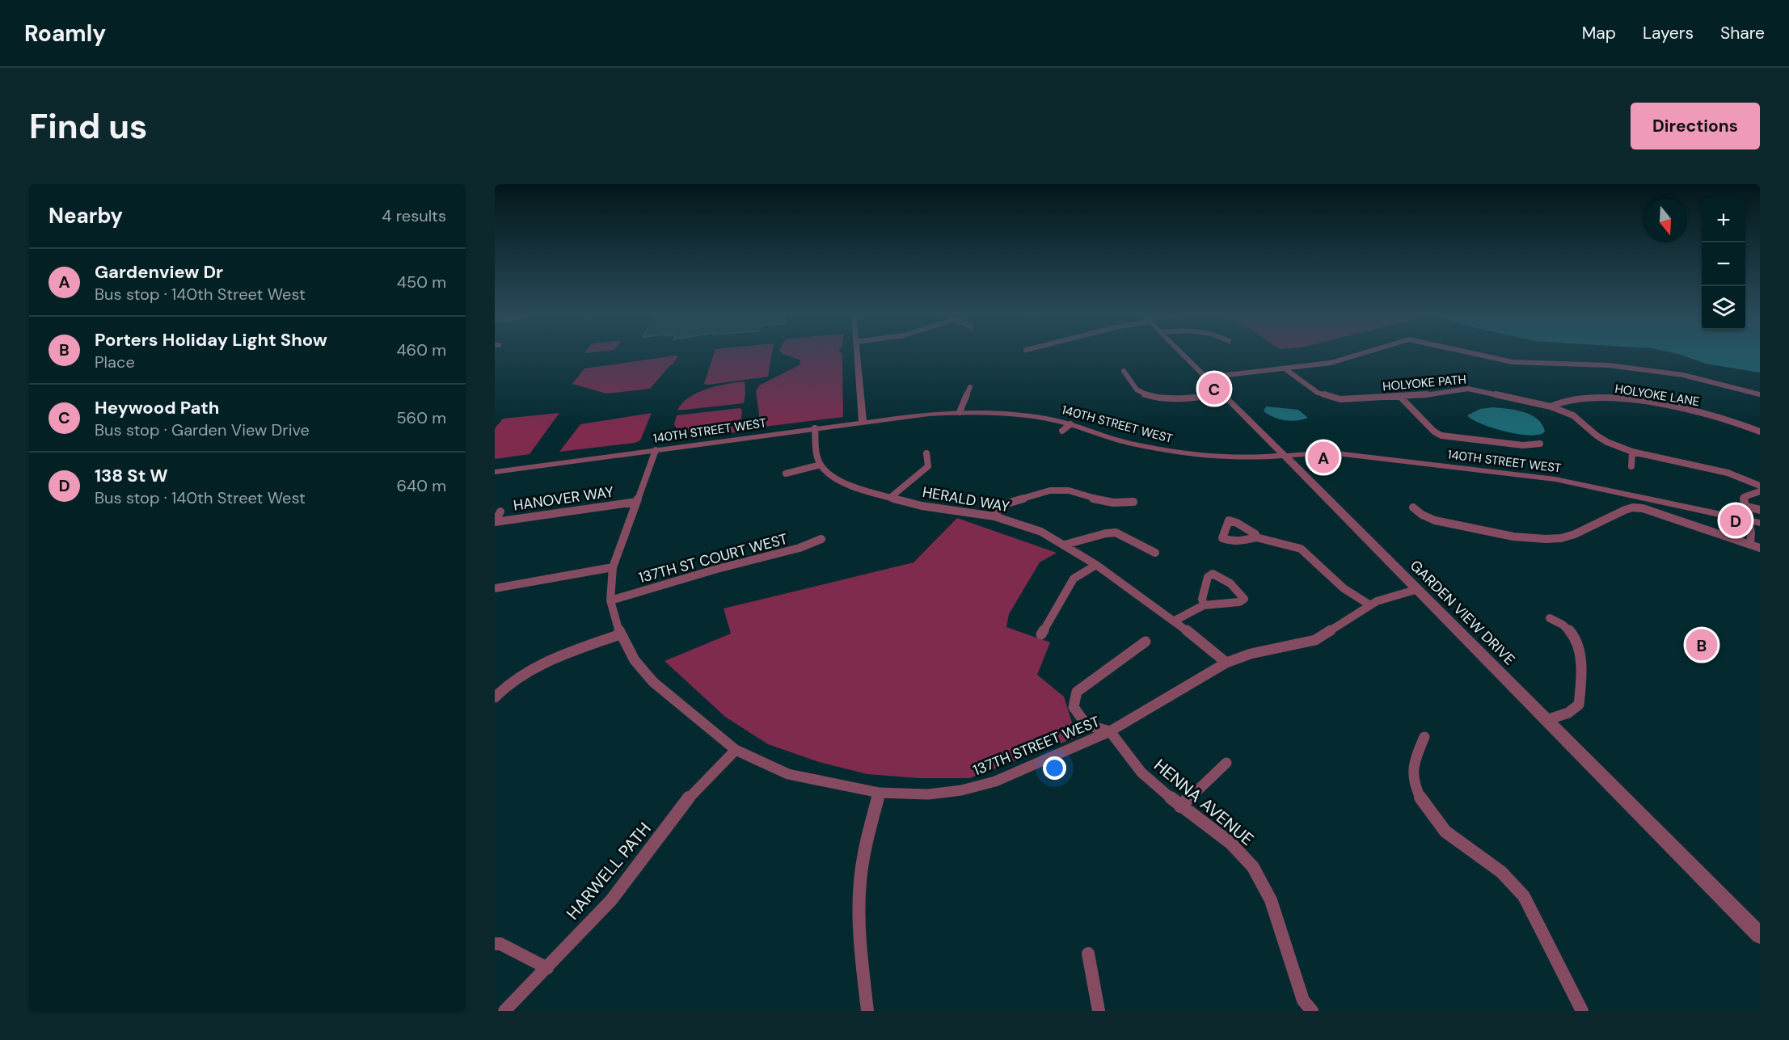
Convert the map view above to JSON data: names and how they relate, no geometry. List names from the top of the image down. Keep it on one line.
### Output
{"streets":{"street":["HOLYOKE PATH","HOLYOKE LANE","140TH STREET WEST","HANOVER WAY","HERALD WAY","137TH ST COURT WEST","GARDEN VIEW DRIVE","137TH STREET WEST","HENNA AVENUE","HARWELL PATH"]},"crossings":[["HOLYOKE PATH","HOLYOKE LANE"],["140TH STREET WEST","GARDEN VIEW DRIVE"],["140TH STREET WEST","137TH STREET WEST"],["HANOVER WAY","137TH STREET WEST"],["HERALD WAY","137TH STREET WEST"],["137TH ST COURT WEST","137TH STREET WEST"],["GARDEN VIEW DRIVE","137TH STREET WEST"],["137TH STREET WEST","HENNA AVENUE"],["137TH STREET WEST","HARWELL PATH"]],"north":"bottom","page":{"header":"Roamly","nav":["Map","Layers","Share"],"buttons":"Directions","title":"Find us","heading":["Nearby","4 results"],"map_buttons":["+","−"],"list":[{"mark":"A","name":"Gardenview Dr","note":"Bus stop · 140th Street West","value":"450 m"},{"mark":"B","name":"Porters Holiday Light Show","note":"Place","value":"460 m"},{"mark":"C","name":"Heywood Path","note":"Bus stop · Garden View Drive","value":"560 m"},{"mark":"D","name":"138 St W","note":"Bus stop · 140th Street West","value":"640 m"}],"pins":["C","A","D","B"]}}
